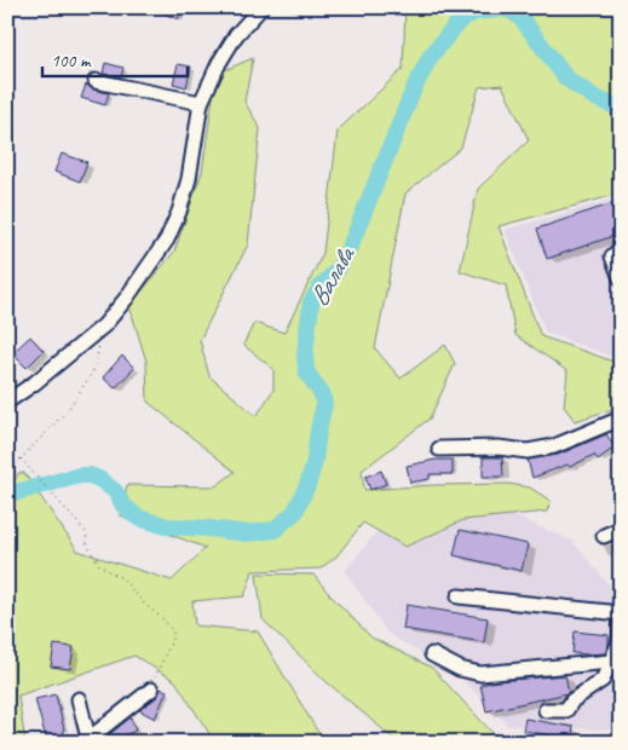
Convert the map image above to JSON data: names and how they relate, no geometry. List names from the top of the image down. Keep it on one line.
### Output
{"water":["Валава"],"scale_bar":"100 m"}
